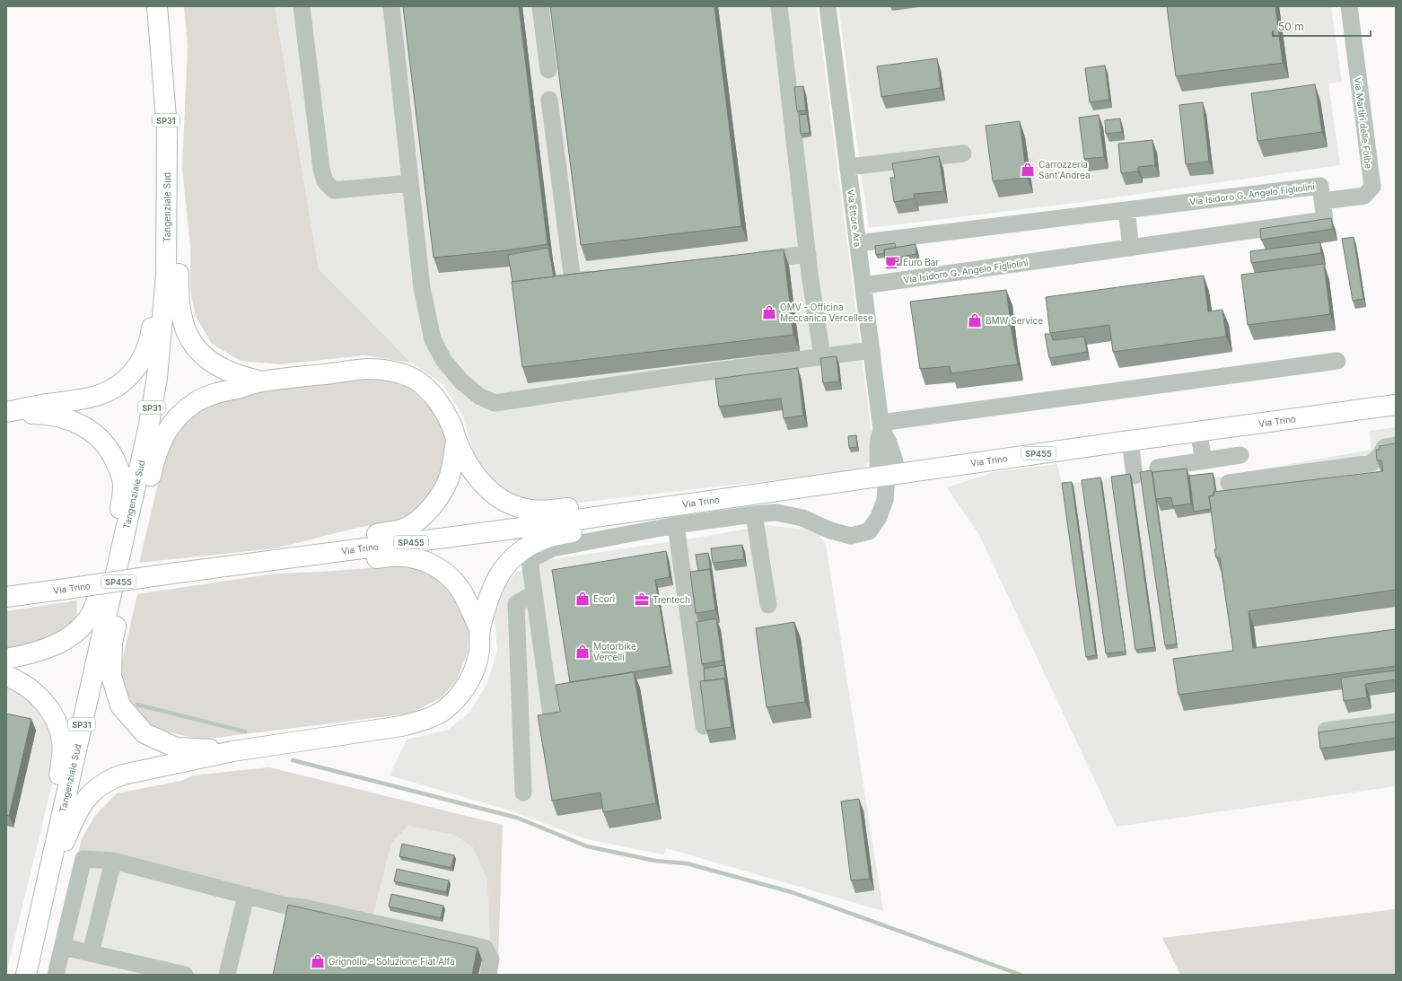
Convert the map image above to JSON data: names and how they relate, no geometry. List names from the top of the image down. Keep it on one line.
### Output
{"streets":{"main road":["SP31","Tangenziale Sud","Via Trino","SP455"],"street":["Via Martiri delle Foibe","Via Isidoro G. Angelo Figliolini","Via Ettore Ara"]},"crossings":[["Via Martiri delle Foibe","Via Isidoro G. Angelo Figliolini"],["Via Isidoro G. Angelo Figliolini","Via Ettore Ara"],["Via Ettore Ara","Via Trino"]],"places":{"shop":["Carrozzeria Sant'Andrea","OMV - Officina Meccanica Vercellese","BMW Service","Ecorì","Motorbike Vercelli","Grignolio - Soluzione Fiat Alfa"],"cafe":["Euro Bar"],"office":["Trentech"]},"scale_bar":"50 m"}
